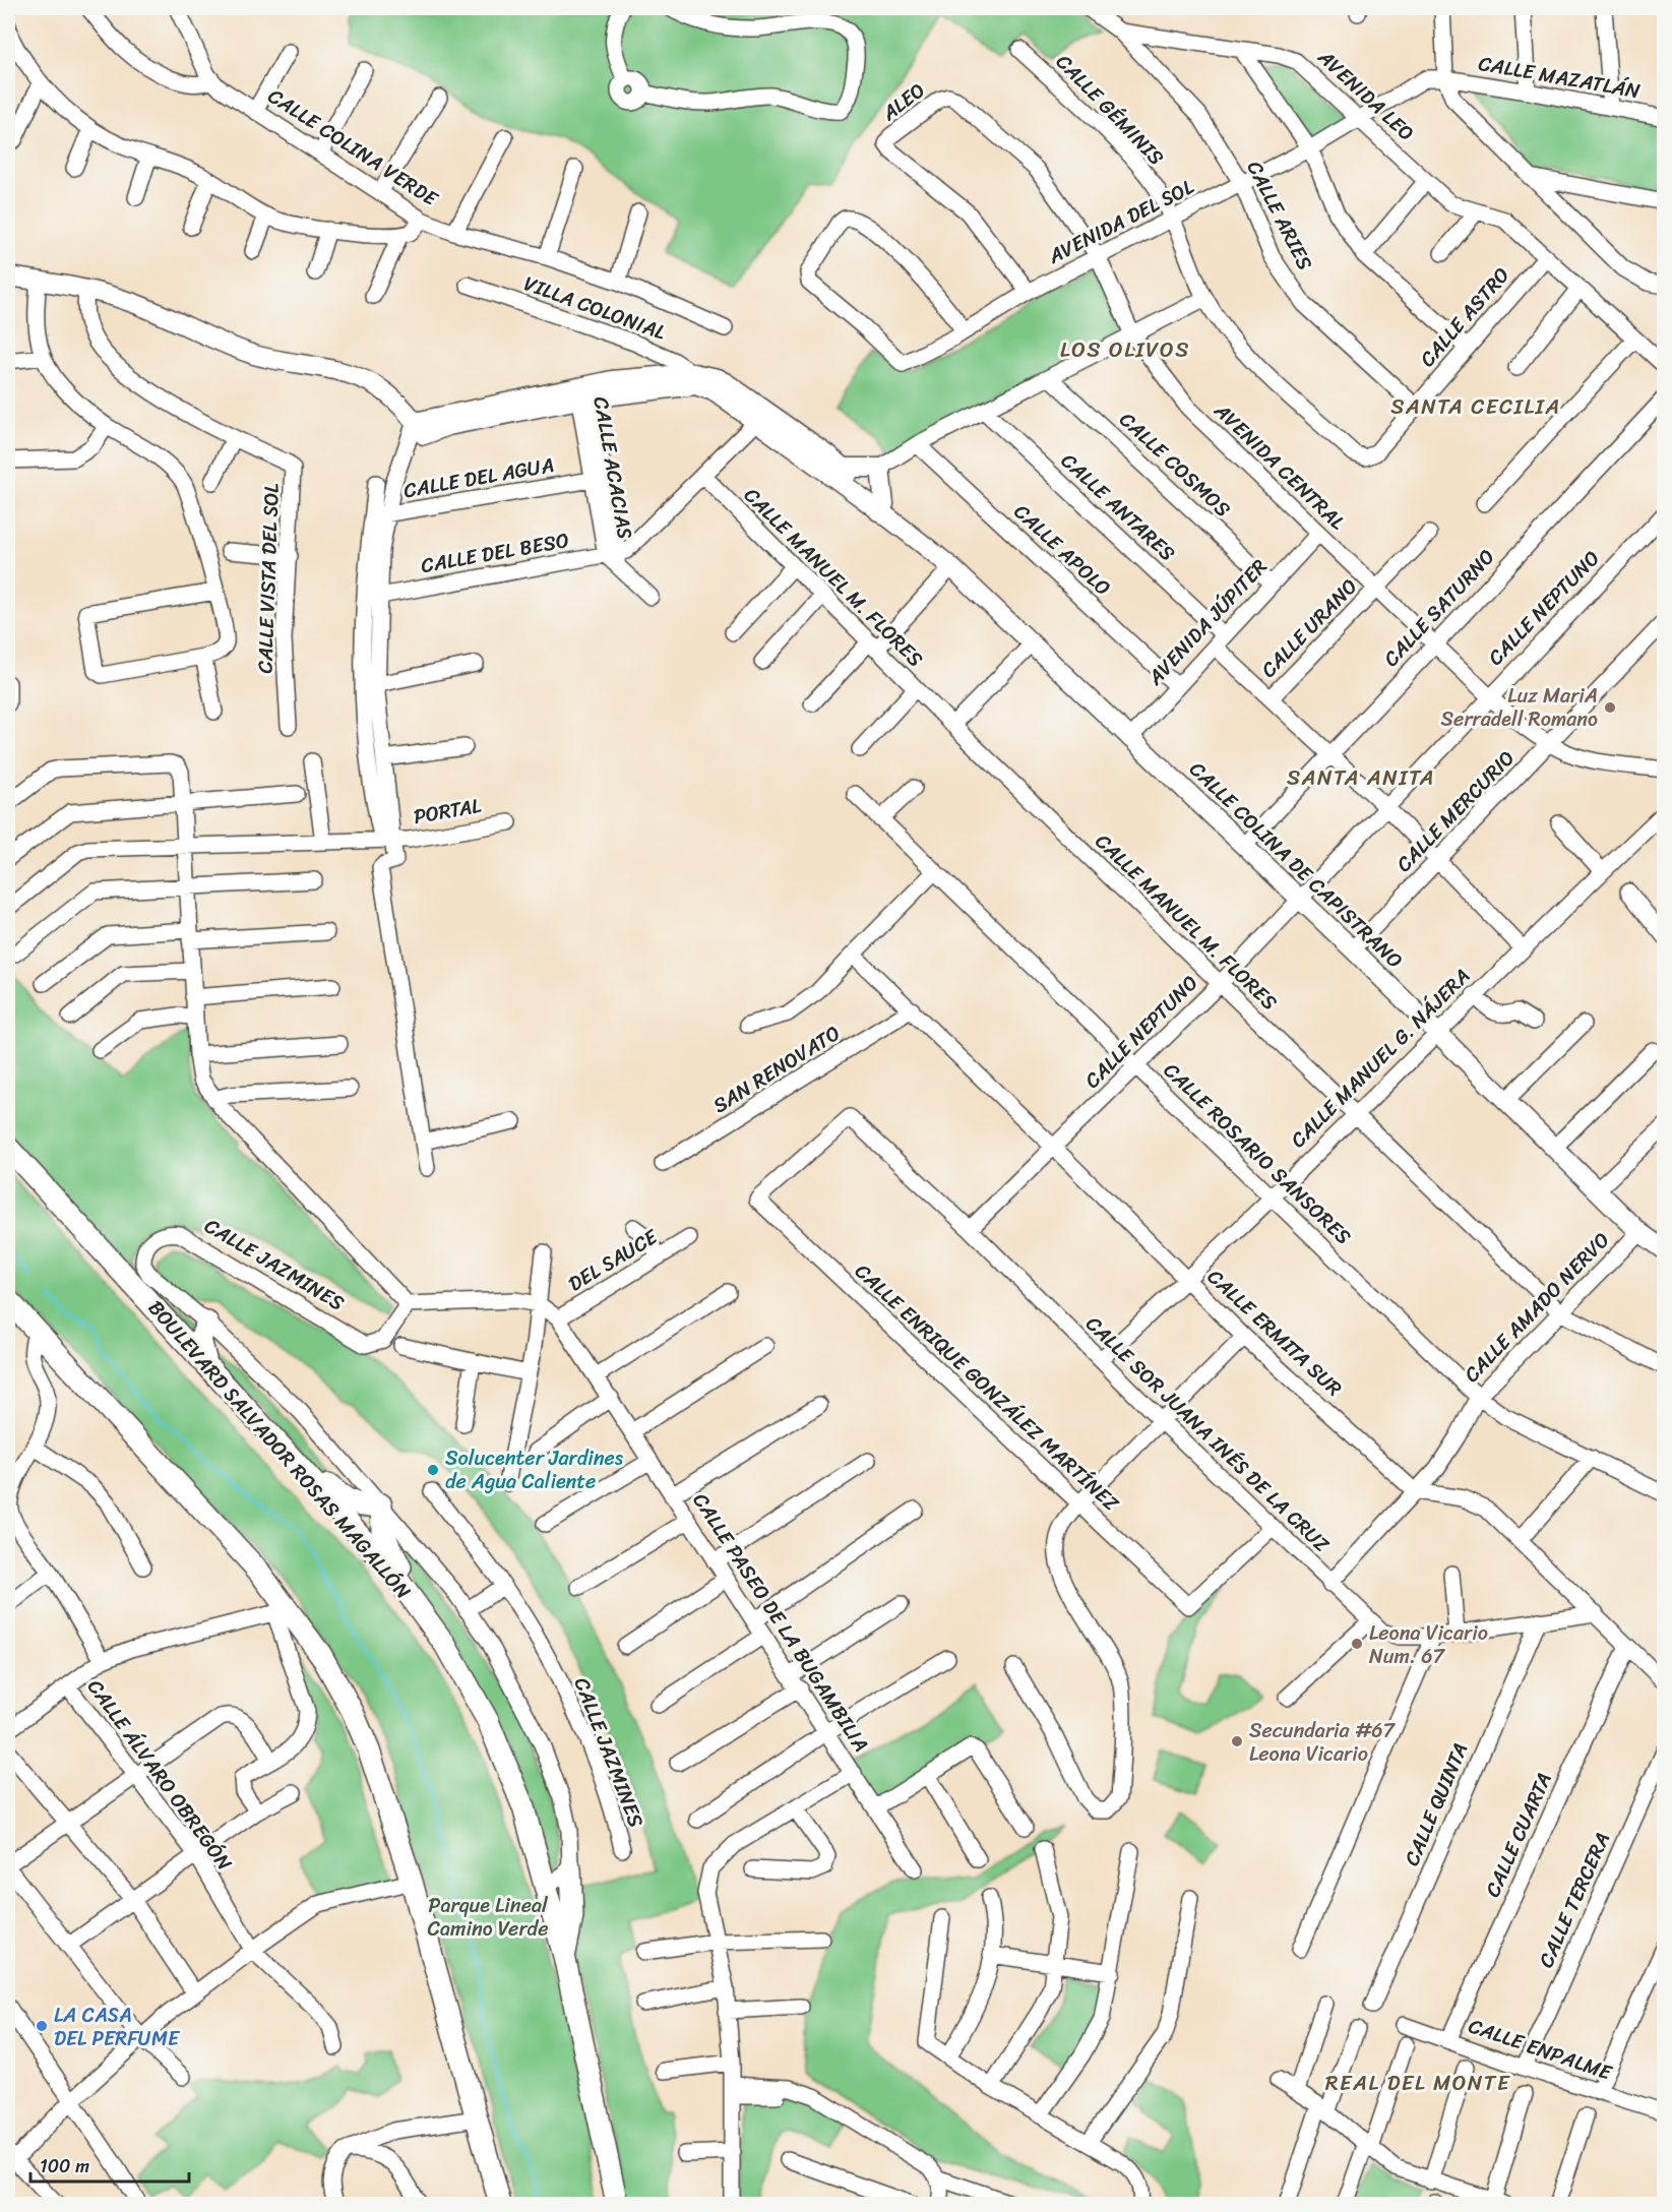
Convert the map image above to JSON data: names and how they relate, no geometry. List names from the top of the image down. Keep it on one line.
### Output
{"streets":{"highway":["BOULEVARD SALVADOR ROSAS MAGALLÓN"],"main road":["CALLE COLINA DE CAPISTRANO"],"street":["CALLE MAZATLÁN","AVENIDA LEO","ALEO","CALLE GÉMINIS","CALLE COLINA VERDE","CALLE ARIES","AVENIDA DEL SOL","VILLA COLONIAL","CALLE ASTRO","CALLE COSMOS","AVENIDA CENTRAL","CALLE ACACIAS","CALLE DEL AGUA","CALLE ANTARES","CALLE APOLO","CALLE DEL BESO","CALLE MANUEL M. FLORES","CALLE VISTA DEL SOL","CALLE SATURNO","CALLE NEPTUNO","AVENIDA JÚPITER","CALLE URANO","PORTAL","CALLE MERCURIO","CALLE MANUEL G. NÁJERA","SAN RENOVATO","CALLE ROSARIO SANSORES","DEL SAUCE","CALLE JAZMINES","CALLE AMADO NERVO","CALLE ERMITA SUR","CALLE ENRIQUE GONZÁLEZ MARTÍNEZ","CALLE SOR JUANA INÉS DE LA CRUZ","CALLE PASEO DE LA BUGAMBILIA","CALLE ÁLVARO OBREGÓN","CALLE QUINTA","CALLE CUARTA","CALLE TERCERA","CALLE ENPALME"]},"crossings":[["CALLE MAZATLÁN","AVENIDA LEO"],["CALLE MAZATLÁN","AVENIDA DEL SOL"],["AVENIDA LEO","CALLE ARIES"],["AVENIDA LEO","AVENIDA DEL SOL"],["AVENIDA LEO","CALLE ASTRO"],["ALEO","AVENIDA DEL SOL"],["ALEO","AVENIDA CENTRAL"],["CALLE GÉMINIS","AVENIDA DEL SOL"],["CALLE GÉMINIS","CALLE ASTRO"],["CALLE ARIES","AVENIDA DEL SOL"],["CALLE ARIES","CALLE ASTRO"],["AVENIDA DEL SOL","AVENIDA CENTRAL"],["VILLA COLONIAL","CALLE COLINA DE CAPISTRANO"],["CALLE COSMOS","AVENIDA JÚPITER"],["AVENIDA CENTRAL","CALLE SATURNO"],["AVENIDA CENTRAL","CALLE NEPTUNO"],["AVENIDA CENTRAL","AVENIDA JÚPITER"],["AVENIDA CENTRAL","CALLE URANO"],["AVENIDA CENTRAL","CALLE MERCURIO"],["CALLE ACACIAS","CALLE DEL AGUA"],["CALLE ACACIAS","CALLE DEL BESO"],["CALLE ACACIAS","CALLE COLINA DE CAPISTRANO"],["CALLE ANTARES","CALLE SATURNO"],["CALLE ANTARES","CALLE NEPTUNO"],["CALLE ANTARES","AVENIDA JÚPITER"],["CALLE ANTARES","CALLE URANO"],["CALLE ANTARES","CALLE MERCURIO"],["CALLE ANTARES","CALLE MANUEL G. NÁJERA"],["CALLE APOLO","AVENIDA JÚPITER"],["CALLE MANUEL M. FLORES","CALLE NEPTUNO"],["CALLE MANUEL M. FLORES","CALLE MANUEL G. NÁJERA"],["CALLE MANUEL M. FLORES","CALLE AMADO NERVO"],["CALLE SATURNO","CALLE COLINA DE CAPISTRANO"],["CALLE NEPTUNO","CALLE COLINA DE CAPISTRANO"],["CALLE NEPTUNO","CALLE ROSARIO SANSORES"],["CALLE NEPTUNO","CALLE ERMITA SUR"],["CALLE NEPTUNO","CALLE SOR JUANA INÉS DE LA CRUZ"],["AVENIDA JÚPITER","CALLE COLINA DE CAPISTRANO"],["CALLE MERCURIO","CALLE COLINA DE CAPISTRANO"],["CALLE COLINA DE CAPISTRANO","CALLE MANUEL G. NÁJERA"],["CALLE COLINA DE CAPISTRANO","CALLE AMADO NERVO"],["CALLE MANUEL G. NÁJERA","CALLE ROSARIO SANSORES"],["CALLE MANUEL G. NÁJERA","CALLE ERMITA SUR"],["CALLE MANUEL G. NÁJERA","CALLE SOR JUANA INÉS DE LA CRUZ"],["SAN RENOVATO","CALLE ERMITA SUR"],["CALLE ROSARIO SANSORES","CALLE AMADO NERVO"],["DEL SAUCE","CALLE PASEO DE LA BUGAMBILIA"],["CALLE AMADO NERVO","CALLE ERMITA SUR"],["CALLE AMADO NERVO","CALLE SOR JUANA INÉS DE LA CRUZ"],["CALLE ENRIQUE GONZÁLEZ MARTÍNEZ","CALLE SOR JUANA INÉS DE LA CRUZ"],["CALLE SOR JUANA INÉS DE LA CRUZ","CALLE QUINTA"],["CALLE CUARTA","CALLE ENPALME"],["CALLE TERCERA","CALLE ENPALME"]],"districts":["LOS OLIVOS","SANTA CECILIA","SANTA ANITA","REAL DEL MONTE"],"parks":["Parque Lineal Camino Verde"],"places":["Luz MariA Serradell Romano","Solucenter Jardines de Agua Caliente","Leona Vicario Num. 67","Secundaria #67 Leona Vicario","LA CASA DEL PERFUME"],"scale_bar":"100 m"}
